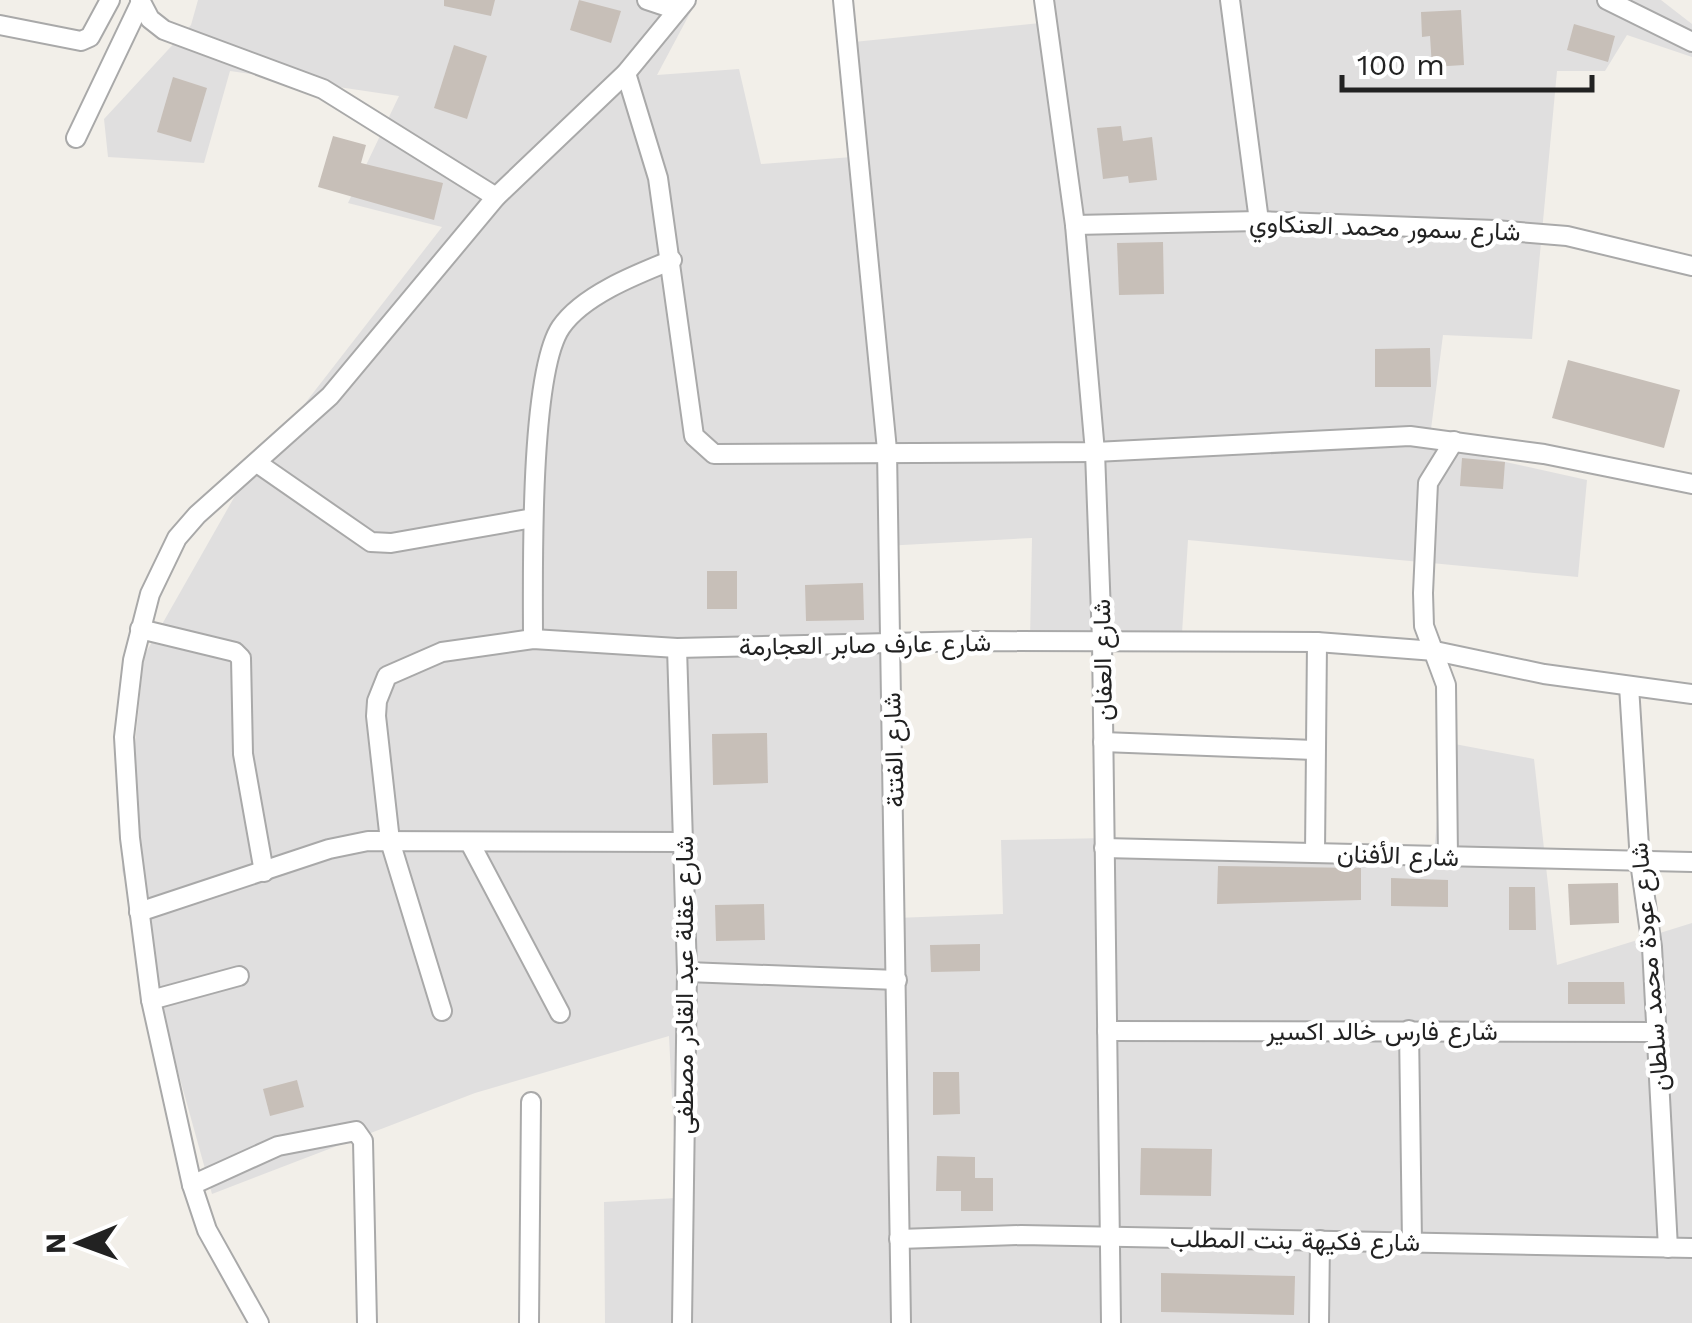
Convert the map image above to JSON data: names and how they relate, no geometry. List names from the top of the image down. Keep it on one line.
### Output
{"streets":{"street":["شارع سمور محمد العنكاوي","شارع عارف صابر العجارمة","شارع العفان","شارع الفتنة","شارع الأفنان","شارع عودة محمد سلطان","شارع عقلة عبد القادر مصطفى","شارع فارس خالد اكسير","شارع فكيهة بنت المطلب"]},"crossings":[["شارع سمور محمد العنكاوي","شارع العفان"],["شارع عارف صابر العجارمة","شارع العفان"],["شارع عارف صابر العجارمة","شارع الفتنة"],["شارع عارف صابر العجارمة","شارع عودة محمد سلطان"],["شارع عارف صابر العجارمة","شارع عقلة عبد القادر مصطفى"],["شارع العفان","شارع الأفنان"],["شارع العفان","شارع فارس خالد اكسير"],["شارع العفان","شارع فكيهة بنت المطلب"],["شارع الفتنة","شارع فكيهة بنت المطلب"],["شارع الأفنان","شارع عودة محمد سلطان"],["شارع عودة محمد سلطان","شارع فارس خالد اكسير"],["شارع عودة محمد سلطان","شارع فكيهة بنت المطلب"]],"scale_bar":"100 m","north":"left"}
